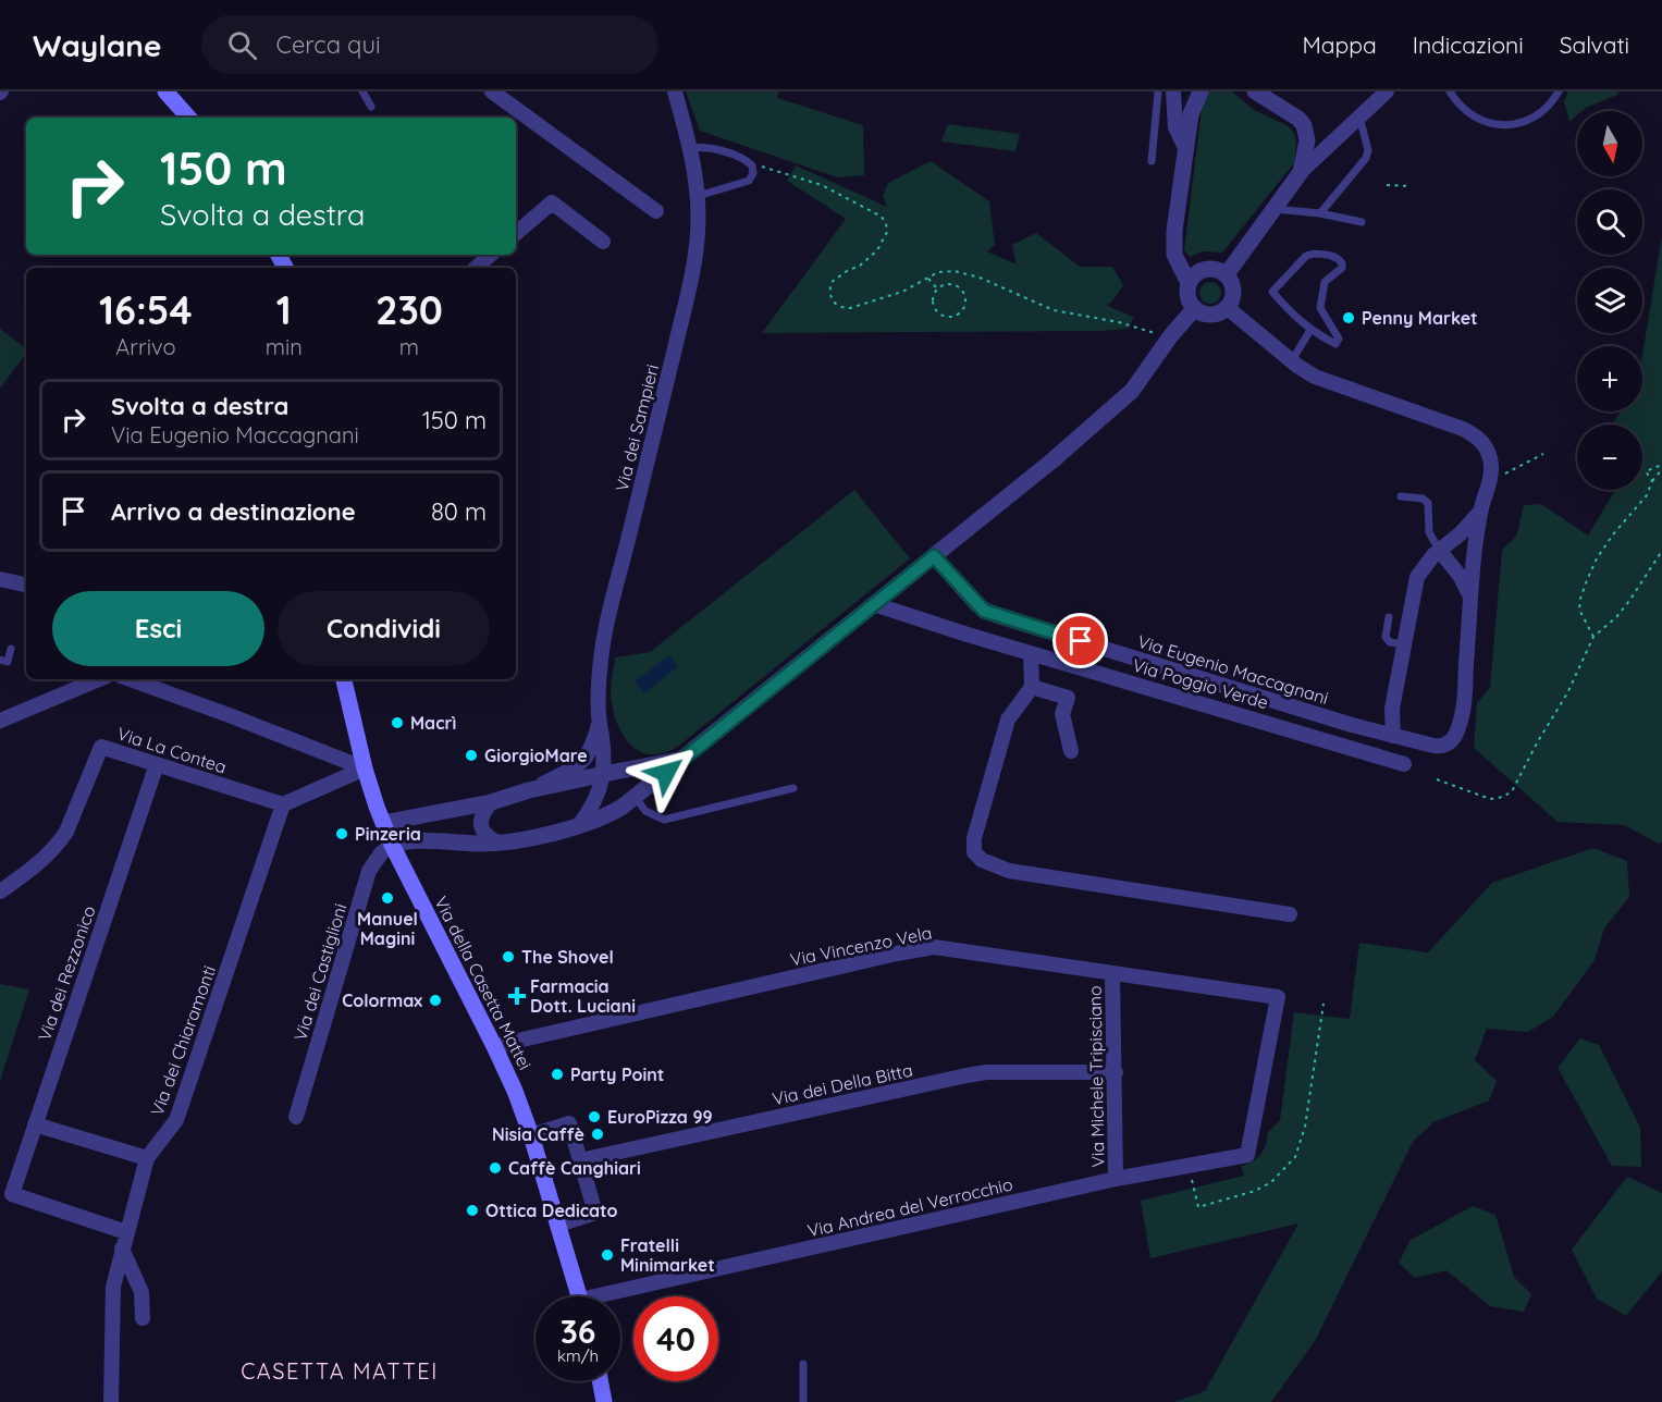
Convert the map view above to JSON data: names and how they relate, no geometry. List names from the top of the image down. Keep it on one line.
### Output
{"streets":{"main road":["Via della Casetta Mattei"],"street":["Via dei Sampieri","Via Eugenio Maccagnani","Via Poggio Verde","Via La Contea","Via Vincenzo Vela","Via dei Castiglioni","Via dei Rezzonico","Via dei Chiaramonti","Via Michele Tripisciano","Via dei Della Bitta","Via Andrea del Verrocchio"]},"crossings":[["Via La Contea","Via dei Rezzonico"],["Via La Contea","Via dei Chiaramonti"],["Via Vincenzo Vela","Via della Casetta Mattei"],["Via Vincenzo Vela","Via Michele Tripisciano"],["Via Vincenzo Vela","Via Andrea del Verrocchio"],["Via dei Castiglioni","Via della Casetta Mattei"],["Via dei Rezzonico","Via dei Chiaramonti"],["Via Michele Tripisciano","Via dei Della Bitta"],["Via Michele Tripisciano","Via Andrea del Verrocchio"]],"districts":["CASETTA MATTEI"],"places":{"other":["Penny Market","Macrì","GiorgioMare","Pinzeria","Manuel Magini","The Shovel","Colormax","Party Point","EuroPizza 99","Nisia Caffè","Caffè Canghiari","Ottica Dedicato","Fratelli Minimarket"],"health":["Farmacia Dott. Luciani"]},"north":"bottom","page":{"header":"Waylane","search":"Cerca qui","nav":["Mappa","Indicazioni","Salvati"],"map_buttons":["+","−"],"turn":["150 m","Svolta a destra"],"eta":["16:54","Arrivo","1","min","230","m"],"list":[{"name":"Svolta a destra","note":"Via Eugenio Maccagnani","value":"150 m"},{"name":"Arrivo a destinazione","value":"80 m"}],"buttons":["Esci","Condividi"],"speed":"36 km/h","limit":"40"}}
